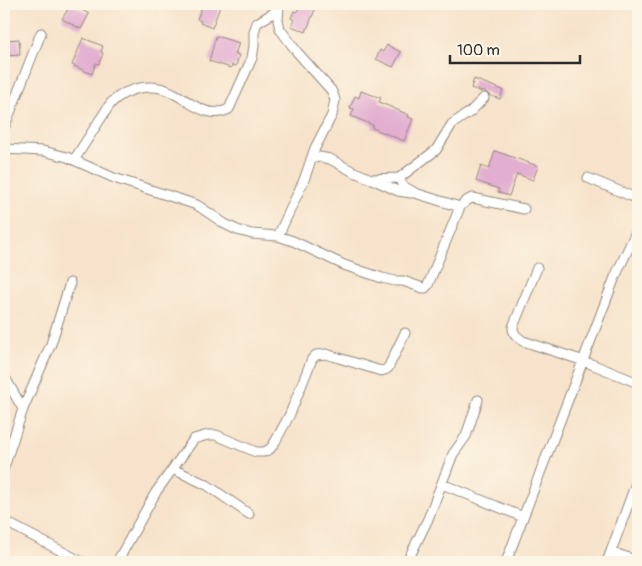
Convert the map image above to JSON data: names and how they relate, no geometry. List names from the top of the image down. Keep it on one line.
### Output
{"scale_bar":"100 m"}
